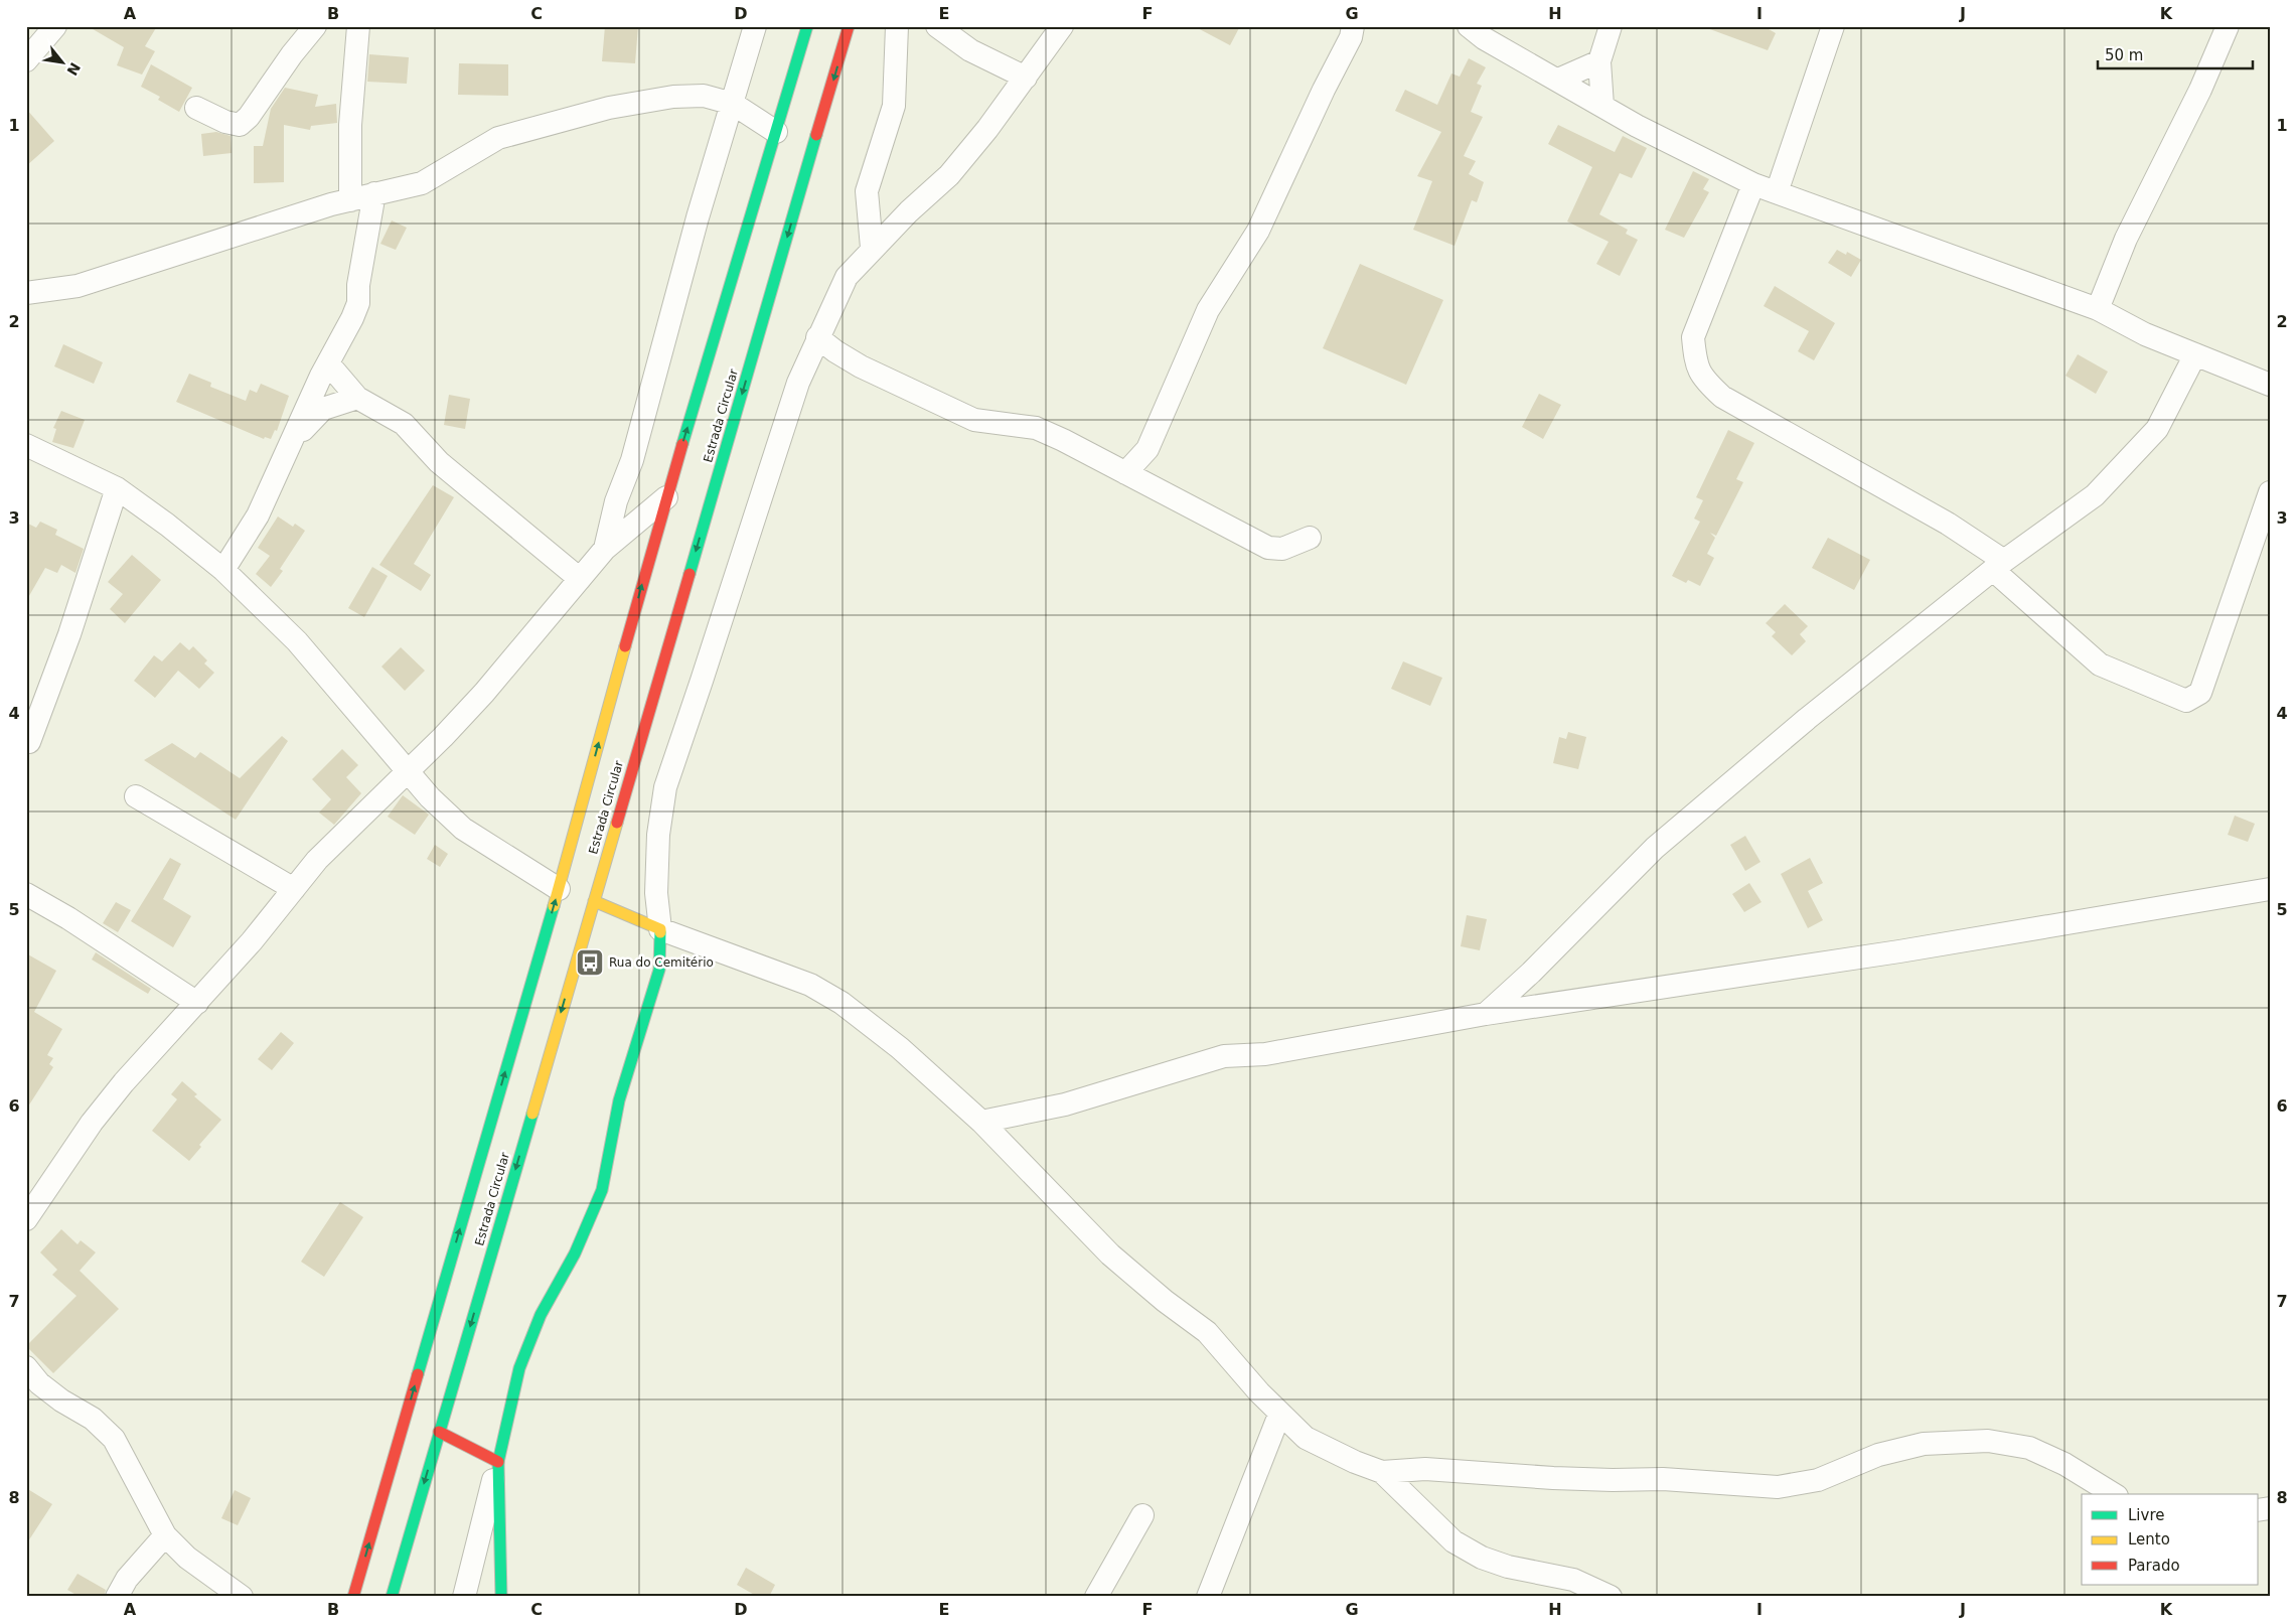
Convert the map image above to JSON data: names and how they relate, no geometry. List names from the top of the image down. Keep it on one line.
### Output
{"streets":{"main road":["Estrada Circular"]},"places":{"bus stop":["Rua do Cemitério"]},"legend":["Livre","Lento","Parado"],"scale_bar":"50 m","north":"bottom right","grid":{"columns":["A","B","C","D","E","F","G","H","I","J","K"],"rows":["1","2","3","4","5","6","7","8"]}}
